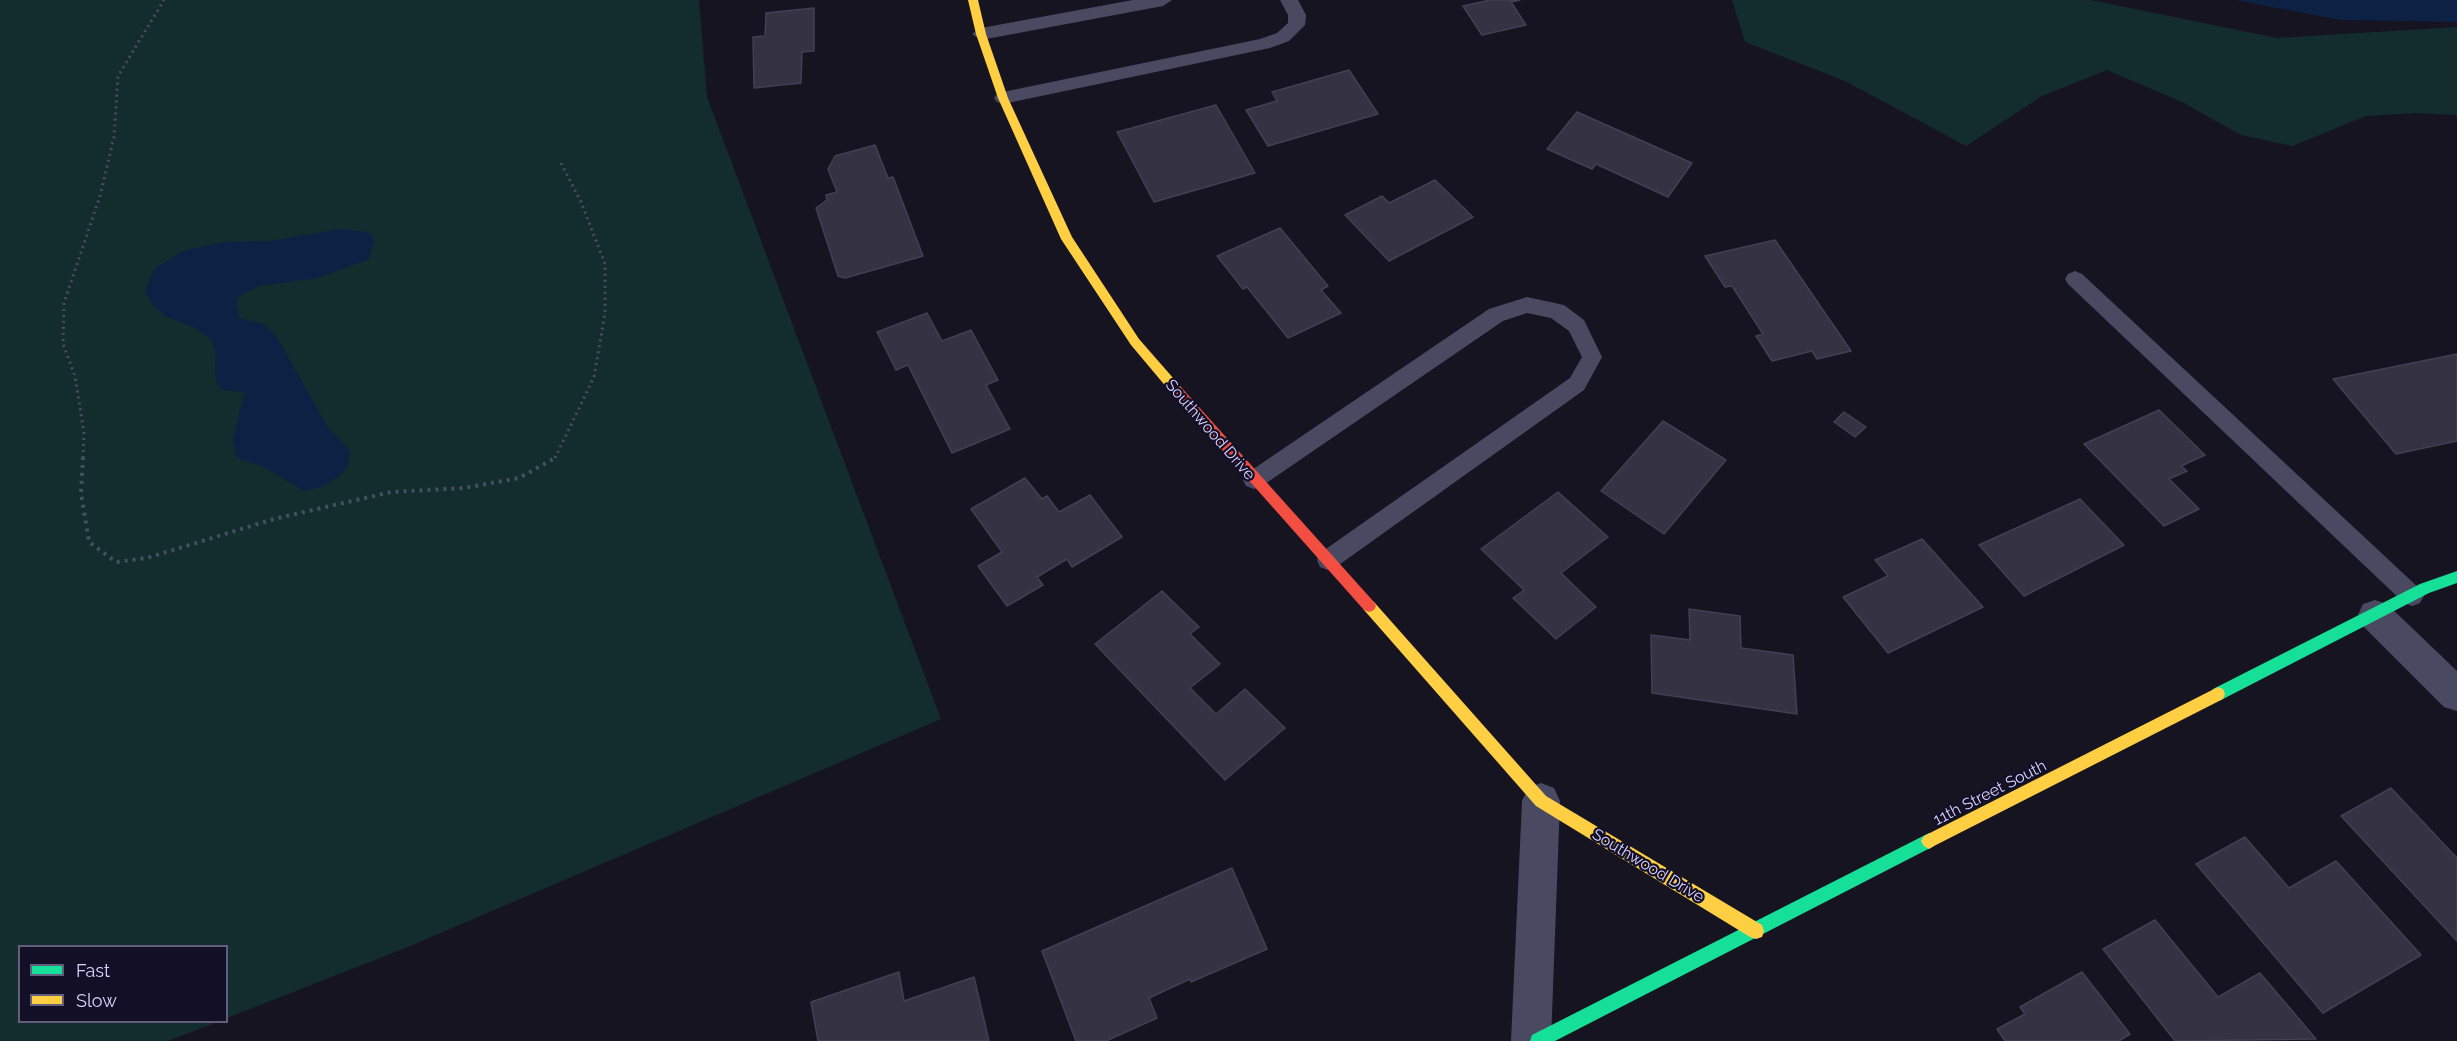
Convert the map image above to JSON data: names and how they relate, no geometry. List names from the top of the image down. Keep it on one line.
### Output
{"streets":{"street":["Southwood Drive","11th Street South"]},"crossings":[["Southwood Drive","11th Street South"]],"legend":["Fast","Slow"]}
